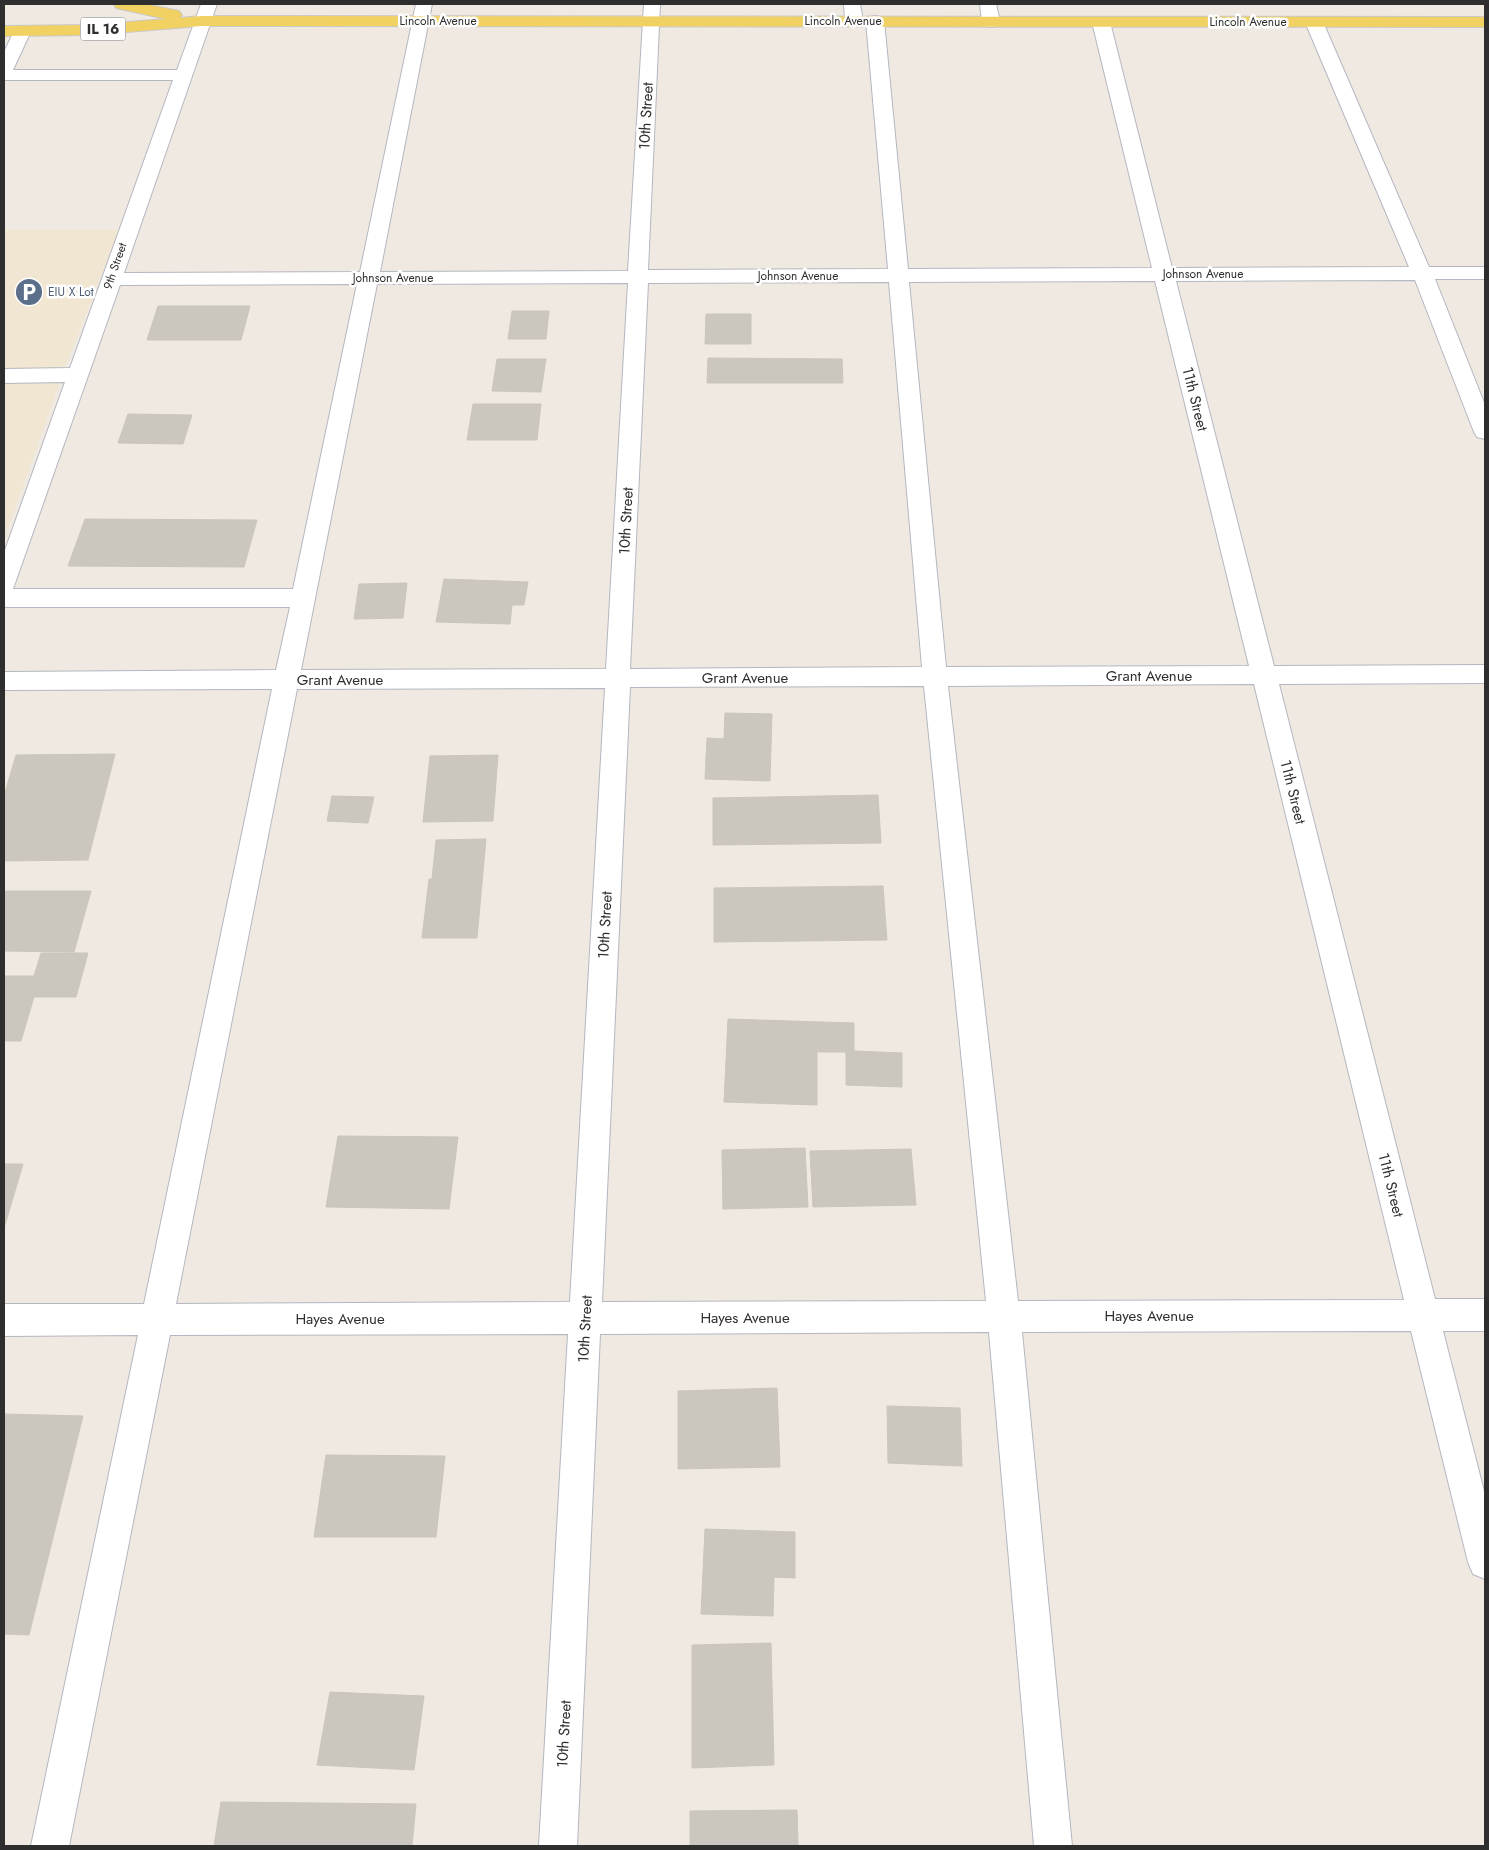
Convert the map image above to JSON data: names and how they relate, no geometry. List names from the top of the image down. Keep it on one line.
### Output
{"streets":{"main road":["Lincoln Avenue","IL 16"],"street":["10th Street","9th Street","Johnson Avenue","11th Street","Grant Avenue","Hayes Avenue"]},"crossings":[["Lincoln Avenue","10th Street"],["Lincoln Avenue","9th Street"],["Lincoln Avenue","11th Street"],["10th Street","Johnson Avenue"],["10th Street","Grant Avenue"],["10th Street","Hayes Avenue"],["9th Street","Johnson Avenue"],["Johnson Avenue","11th Street"],["11th Street","Grant Avenue"],["11th Street","Hayes Avenue"]],"places":{"parking":["EIU X Lot"]}}
